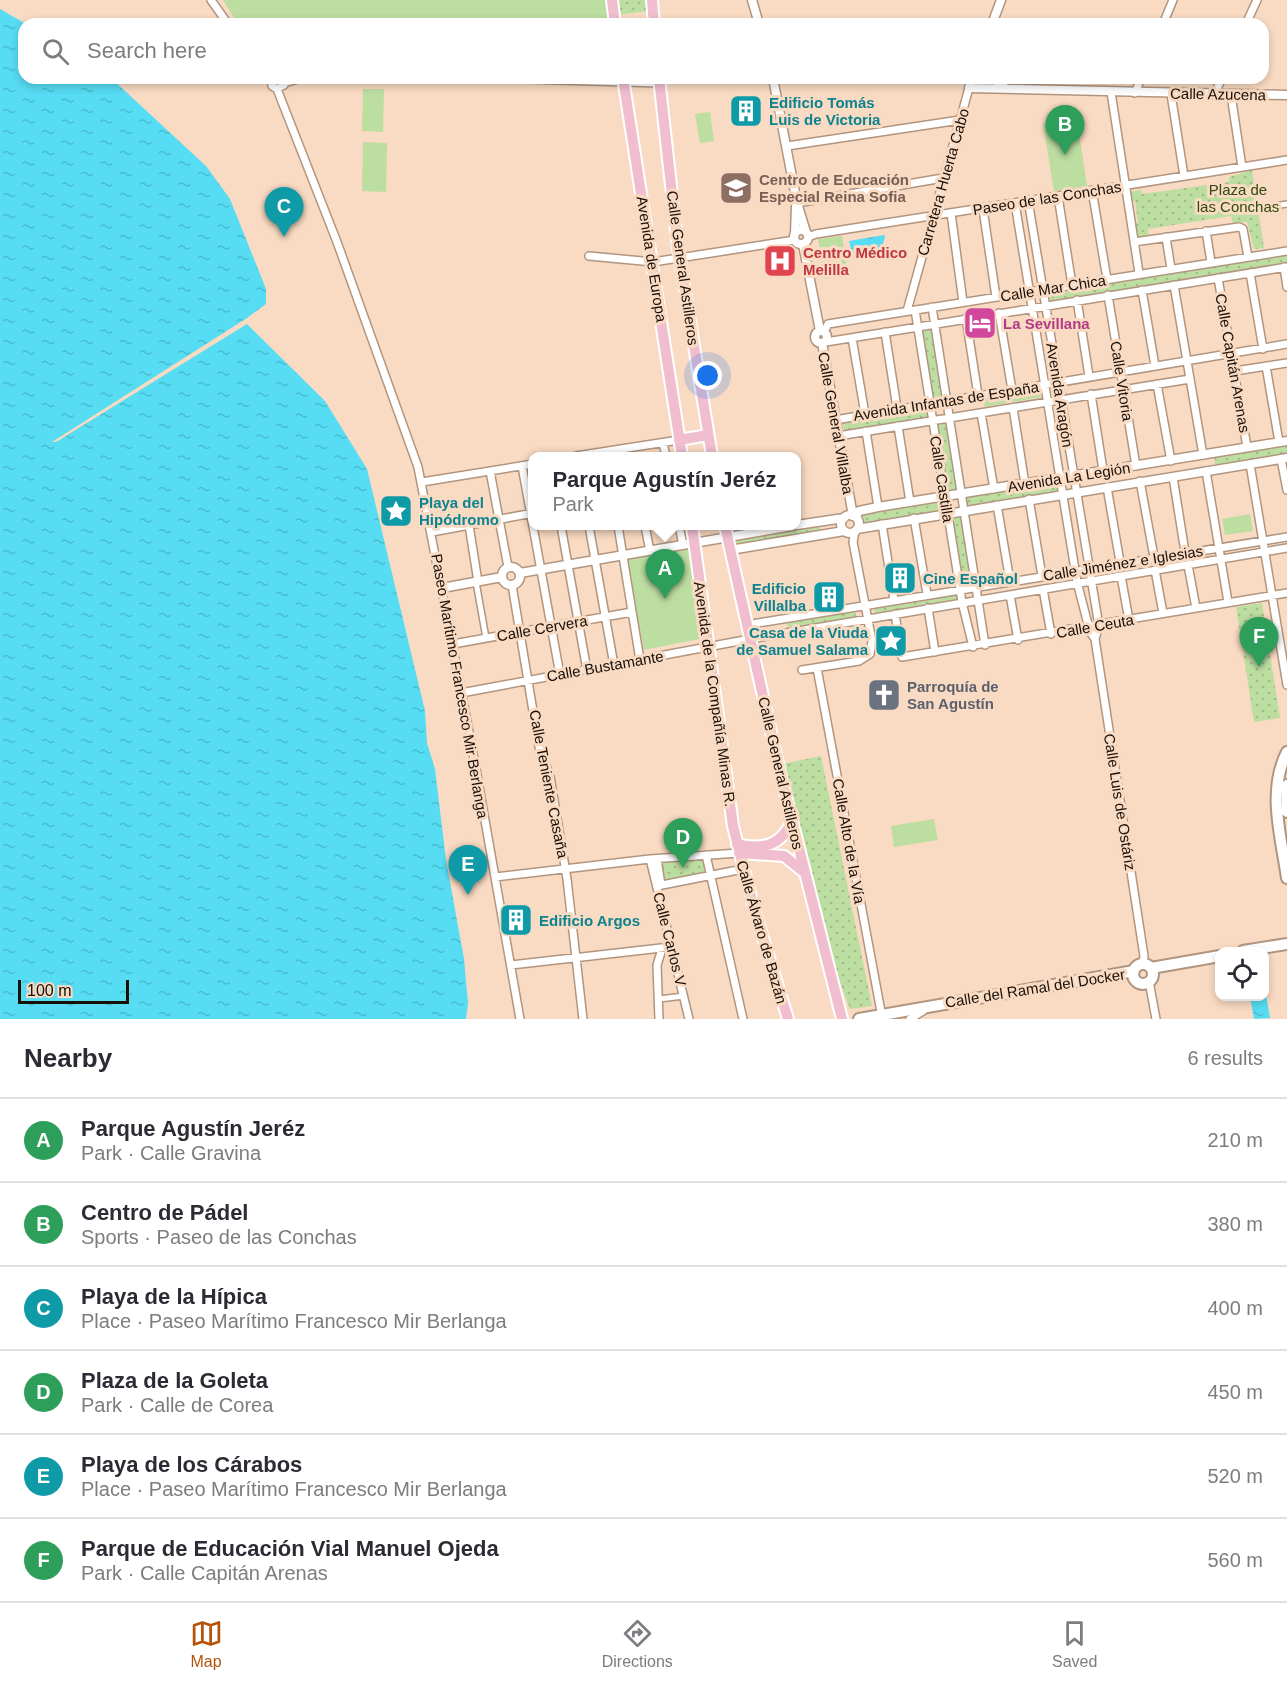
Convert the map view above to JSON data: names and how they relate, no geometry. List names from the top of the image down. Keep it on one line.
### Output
{"streets":{"main road":["Avenida de Europa","Calle General Astilleros","Avenida de la Compañía Minas R.","Calle Álvaro de Bazán","Calle del Ramal del Docker"],"street":["Calle Azucena","Carretera Huerta Cabo","Paseo de las Conchas","Calle Mar Chica","Calle Capitán Arenas","Calle Vitoria","Avenida Aragón","Avenida Infantas de España","Calle General Villalba","Avenida La Legión","Calle Castilla","Calle Jiménez e Iglesias","Calle Ceuta","Calle Cervera","Calle Bustamante","Paseo Marítimo Francesco Mir Berlanga","Calle Teniente Casaña","Calle Luis de Ostáriz","Calle Alto de la Vía","Calle Carlos V"]},"crossings":[["Calle Azucena","Carretera Huerta Cabo"],["Carretera Huerta Cabo","Paseo de las Conchas"],["Carretera Huerta Cabo","Calle Mar Chica"],["Carretera Huerta Cabo","Calle Castilla"],["Paseo de las Conchas","Avenida de Europa"],["Paseo de las Conchas","Calle General Astilleros"],["Paseo de las Conchas","Avenida Aragón"],["Paseo de las Conchas","Calle General Villalba"],["Calle General Astilleros","Avenida La Legión"],["Calle General Astilleros","Calle Jiménez e Iglesias"],["Calle General Astilleros","Calle Bustamante"],["Calle Mar Chica","Calle Capitán Arenas"],["Calle Mar Chica","Calle Vitoria"],["Calle Mar Chica","Avenida Aragón"],["Calle Mar Chica","Calle General Villalba"],["Calle Mar Chica","Calle Castilla"],["Calle Capitán Arenas","Avenida Infantas de España"],["Calle Capitán Arenas","Avenida La Legión"],["Calle Vitoria","Avenida Infantas de España"],["Calle Vitoria","Avenida La Legión"],["Avenida Aragón","Avenida Infantas de España"],["Avenida Aragón","Avenida La Legión"],["Avenida Aragón","Calle Jiménez e Iglesias"],["Avenida Aragón","Calle Ceuta"],["Avenida Aragón","Calle Luis de Ostáriz"],["Avenida Infantas de España","Calle General Villalba"],["Avenida Infantas de España","Calle Castilla"],["Calle General Villalba","Avenida La Legión"],["Avenida La Legión","Calle Castilla"],["Calle Castilla","Calle Jiménez e Iglesias"],["Calle Castilla","Calle Ceuta"],["Calle Jiménez e Iglesias","Calle Ceuta"],["Calle Jiménez e Iglesias","Calle Bustamante"],["Calle Ceuta","Calle Luis de Ostáriz"],["Calle Cervera","Paseo Marítimo Francesco Mir Berlanga"],["Calle Cervera","Calle Teniente Casaña"],["Calle Bustamante","Paseo Marítimo Francesco Mir Berlanga"],["Calle Bustamante","Avenida de la Compañía Minas R."],["Calle Bustamante","Calle Teniente Casaña"],["Avenida de la Compañía Minas R.","Calle Álvaro de Bazán"],["Calle Luis de Ostáriz","Calle del Ramal del Docker"],["Calle Alto de la Vía","Calle del Ramal del Docker"]],"parks":["Plaza de las Conchas"],"places":{"building":["Edificio Tomás Luis de Victoria","Cine Español","Edificio Villalba","Edificio Argos"],"school or university":["Centro de Educación Especial Reina Sofia"],"hospital":["Centro Médico Melilla"],"hotel":["La Sevillana"],"place":["Playa del Hipódromo","Casa de la Viuda de Samuel Salama"],"church":["Parroquía de San Agustín"]},"scale_bar":"100 m","page":{"search":"Search here","pins":["B","C","A","F","D","E"],"popup":["Parque Agustín Jeréz","Park"],"scale":"100 m","heading":["Nearby","6 results"],"list":[{"mark":"A","name":"Parque Agustín Jeréz","note":"Park · Calle Gravina","value":"210 m"},{"mark":"B","name":"Centro de Pádel","note":"Sports · Paseo de las Conchas","value":"380 m"},{"mark":"C","name":"Playa de la Hípica","note":"Place · Paseo Marítimo Francesco Mir Berlanga","value":"400 m"},{"mark":"D","name":"Plaza de la Goleta","note":"Park · Calle de Corea","value":"450 m"},{"mark":"E","name":"Playa de los Cárabos","note":"Place · Paseo Marítimo Francesco Mir Berlanga","value":"520 m"},{"mark":"F","name":"Parque de Educación Vial Manuel Ojeda","note":"Park · Calle Capitán Arenas","value":"560 m"}],"nav":["Map","Directions","Saved"]}}
